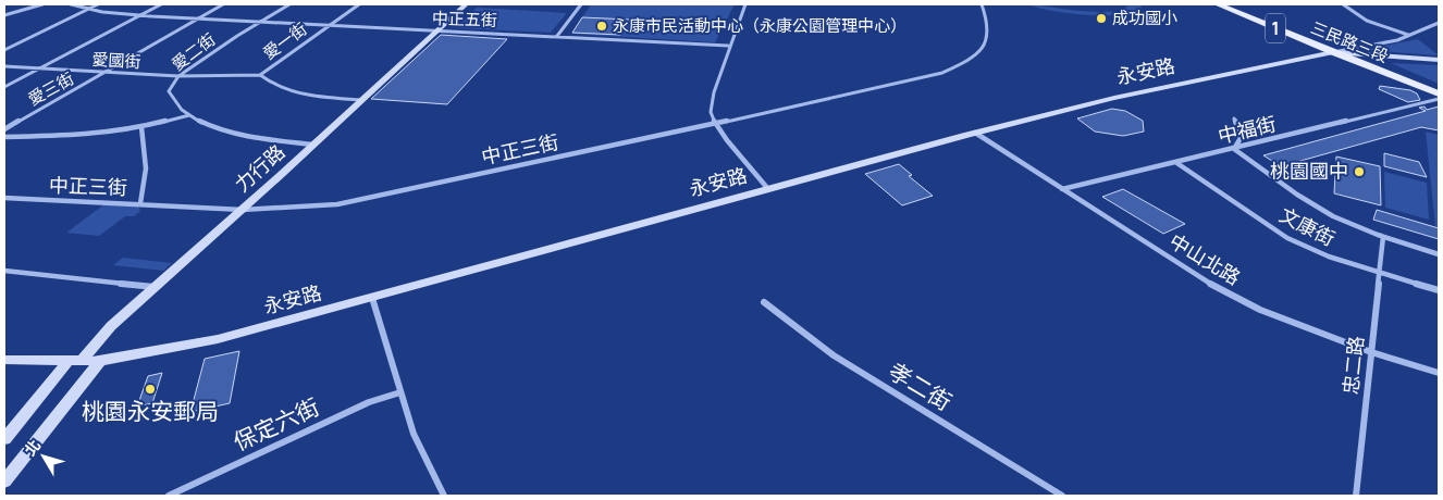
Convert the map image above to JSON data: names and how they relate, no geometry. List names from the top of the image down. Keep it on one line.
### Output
{"streets":{"main road":["1","三民路三段","永安路","力行路"],"street":["中正五街","愛一街","愛二街","愛國街","愛三街","中福街","中正三街","文康街","中山北路","忠二路","孝二街","保定六街"]},"crossings":[["中正五街","愛一街"],["中正五街","愛二街"],["中正五街","愛三街"],["中正五街","力行路"],["愛一街","愛國街"],["愛一街","力行路"],["三民路三段","永安路"],["愛二街","愛國街"],["愛二街","力行路"],["愛國街","愛三街"],["永安路","力行路"],["永安路","中山北路"],["中福街","文康街"],["中福街","中山北路"],["中正三街","力行路"],["文康街","忠二路"],["中山北路","忠二路"]],"places":["成功國小","永康市民活動中心（永康公園管理中心）","桃園國中","桃園永安郵局"],"north":"top left"}
